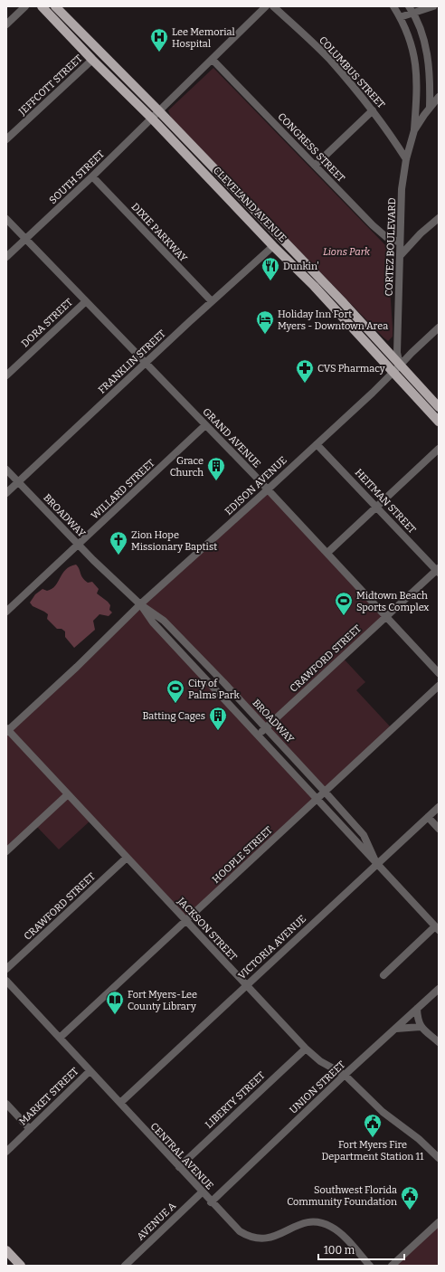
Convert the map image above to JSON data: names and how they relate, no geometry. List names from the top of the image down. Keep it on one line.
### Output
{"streets":{"main road":["CLEVELAND AVENUE"],"street":["COLUMBUS STREET","JEFFCOTT STREET","CONGRESS STREET","SOUTH STREET","DIXIE PARKWAY","CORTEZ BOULEVARD","DORA STREET","FRANKLIN STREET","GRAND AVENUE","EDISON AVENUE","WILLARD STREET","HEITMAN STREET","BROADWAY","CRAWFORD STREET","HOOPLE STREET","JACKSON STREET","VICTORIA AVENUE","UNION STREET","MARKET STREET","LIBERTY STREET","CENTRAL AVENUE","AVENUE A"]},"crossings":[["COLUMBUS STREET","CORTEZ BOULEVARD"],["JEFFCOTT STREET","CLEVELAND AVENUE"],["CONGRESS STREET","SOUTH STREET"],["CONGRESS STREET","CORTEZ BOULEVARD"],["SOUTH STREET","CLEVELAND AVENUE"],["SOUTH STREET","DIXIE PARKWAY"],["SOUTH STREET","GRAND AVENUE"],["CLEVELAND AVENUE","CORTEZ BOULEVARD"],["CLEVELAND AVENUE","FRANKLIN STREET"],["CLEVELAND AVENUE","EDISON AVENUE"],["DIXIE PARKWAY","FRANKLIN STREET"],["CORTEZ BOULEVARD","EDISON AVENUE"],["DORA STREET","GRAND AVENUE"],["FRANKLIN STREET","GRAND AVENUE"],["FRANKLIN STREET","BROADWAY"],["GRAND AVENUE","EDISON AVENUE"],["GRAND AVENUE","WILLARD STREET"],["GRAND AVENUE","CRAWFORD STREET"],["EDISON AVENUE","HEITMAN STREET"],["EDISON AVENUE","BROADWAY"],["EDISON AVENUE","JACKSON STREET"],["WILLARD STREET","BROADWAY"],["HEITMAN STREET","CRAWFORD STREET"],["BROADWAY","CRAWFORD STREET"],["BROADWAY","HOOPLE STREET"],["BROADWAY","VICTORIA AVENUE"],["CRAWFORD STREET","JACKSON STREET"],["HOOPLE STREET","JACKSON STREET"],["HOOPLE STREET","CENTRAL AVENUE"],["JACKSON STREET","VICTORIA AVENUE"],["JACKSON STREET","UNION STREET"],["JACKSON STREET","LIBERTY STREET"],["VICTORIA AVENUE","CENTRAL AVENUE"],["UNION STREET","CENTRAL AVENUE"],["MARKET STREET","CENTRAL AVENUE"],["LIBERTY STREET","CENTRAL AVENUE"],["CENTRAL AVENUE","AVENUE A"]],"parks":["Lions Park"],"places":{"hospital":["Lee Memorial Hospital"],"restaurant":["Dunkin'"],"hotel":["Holiday Inn Fort Myers - Downtown Area"],"pharmacy":["CVS Pharmacy"],"building":["Grace Church","Batting Cages"],"church":["Zion Hope Missionary Baptist"],"sports":["Midtown Beach Sports Complex","City of Palms Park"],"library":["Fort Myers-Lee County Library"],"public building":["Fort Myers Fire Department Station 11","Southwest Florida Community Foundation"]},"scale_bar":"100 m"}
